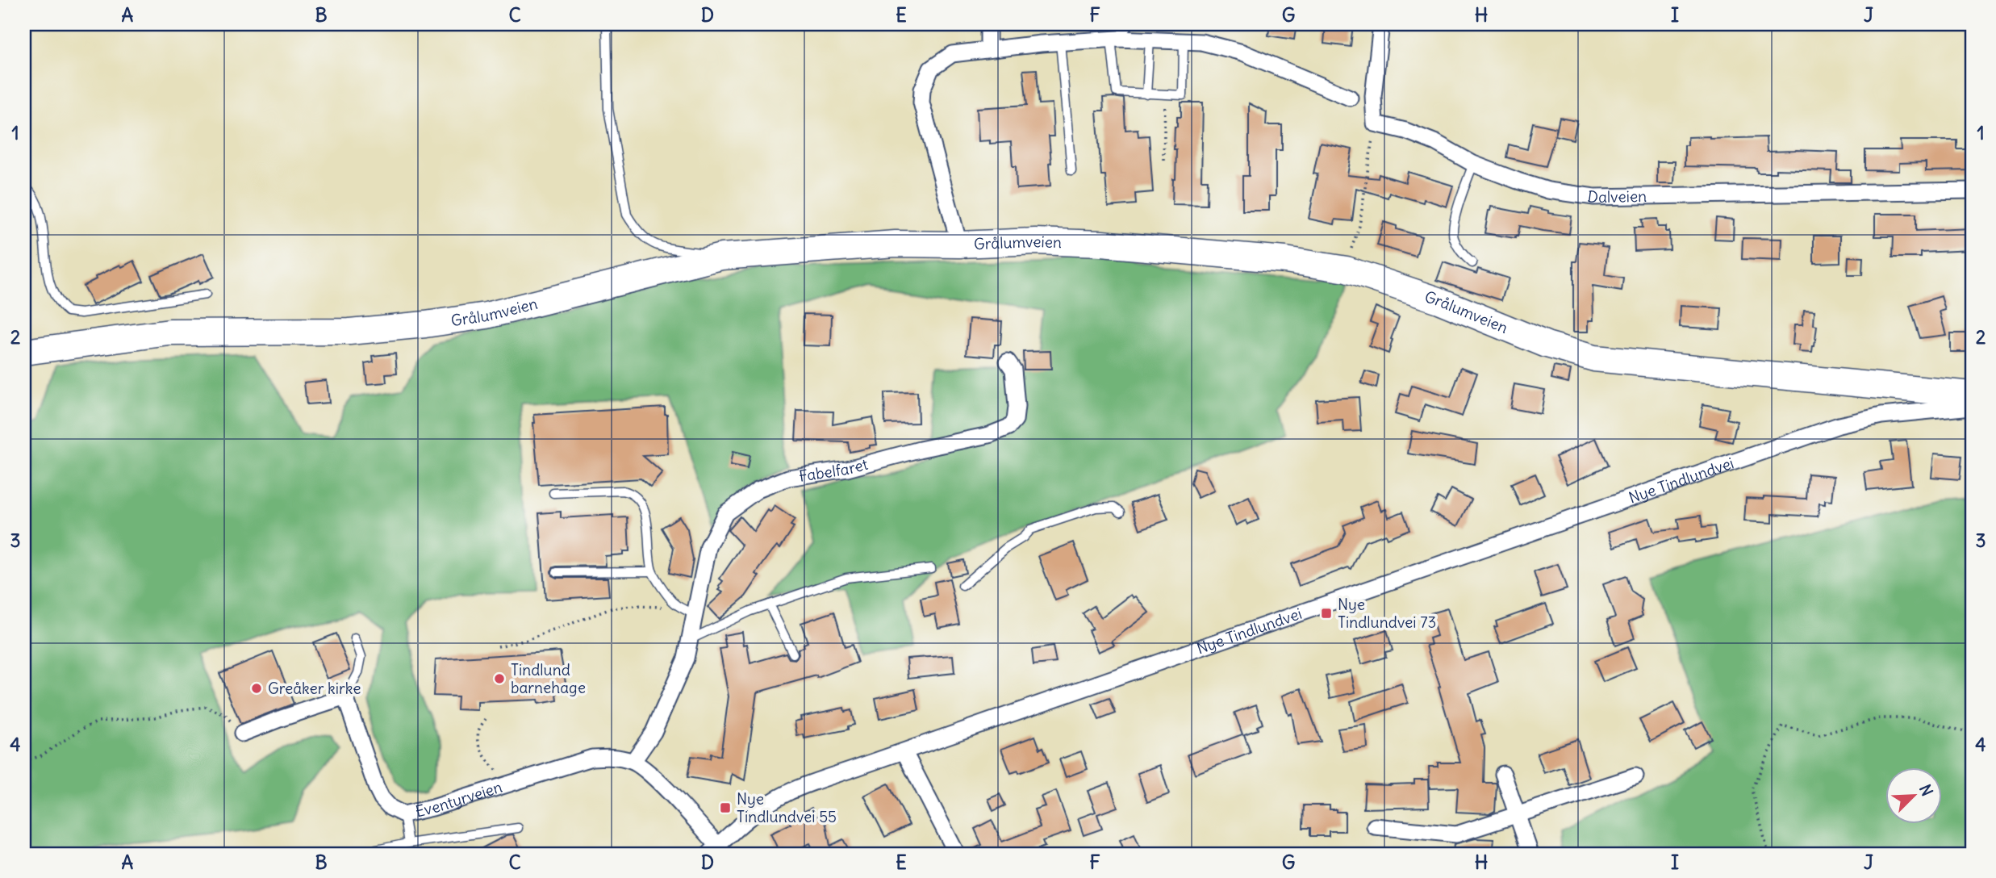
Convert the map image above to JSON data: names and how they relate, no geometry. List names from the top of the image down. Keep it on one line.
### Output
{"streets":{"main road":["Grålumveien"],"street":["Dalveien","Fabelfaret","Nye Tindlundvei","Eventyrveien"]},"crossings":[["Fabelfaret","Eventyrveien"],["Nye Tindlundvei","Eventyrveien"]],"places":{"transit":["Nye Tindlundvei 73","Nye Tindlundvei 55"],"other":["Tindlund barnehage","Greåker kirke"]},"north":"top right","grid":{"columns":["A","B","C","D","E","F","G","H","I","J"],"rows":["1","2","3","4"]}}
